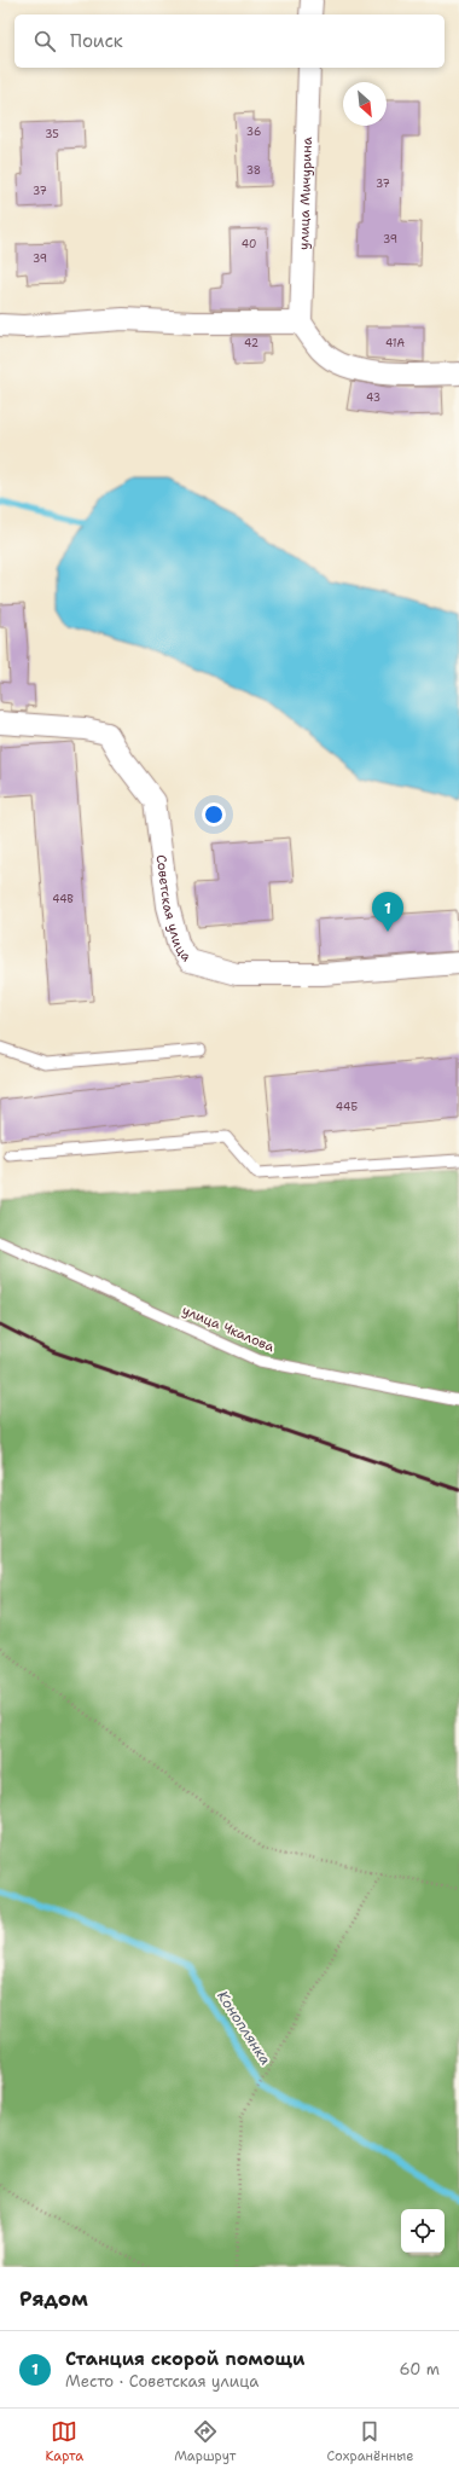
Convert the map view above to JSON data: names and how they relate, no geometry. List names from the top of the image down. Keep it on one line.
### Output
{"streets":{"street":["улица Мичурина","Советская улица"],"lane":["улица Чкалова"]},"water":["Коноплянка"],"house_numbers":["36","35","38","37","37","39","40","39","42","41А","43","44В","44Б"],"north":"bottom right","page":{"search":"Поиск","pins":"1","heading":"Рядом","list":[{"mark":"1","name":"Станция скорой помощи","note":"Место · Советская улица","value":"60 m"}],"nav":["Карта","Маршрут","Сохранённые"]}}
